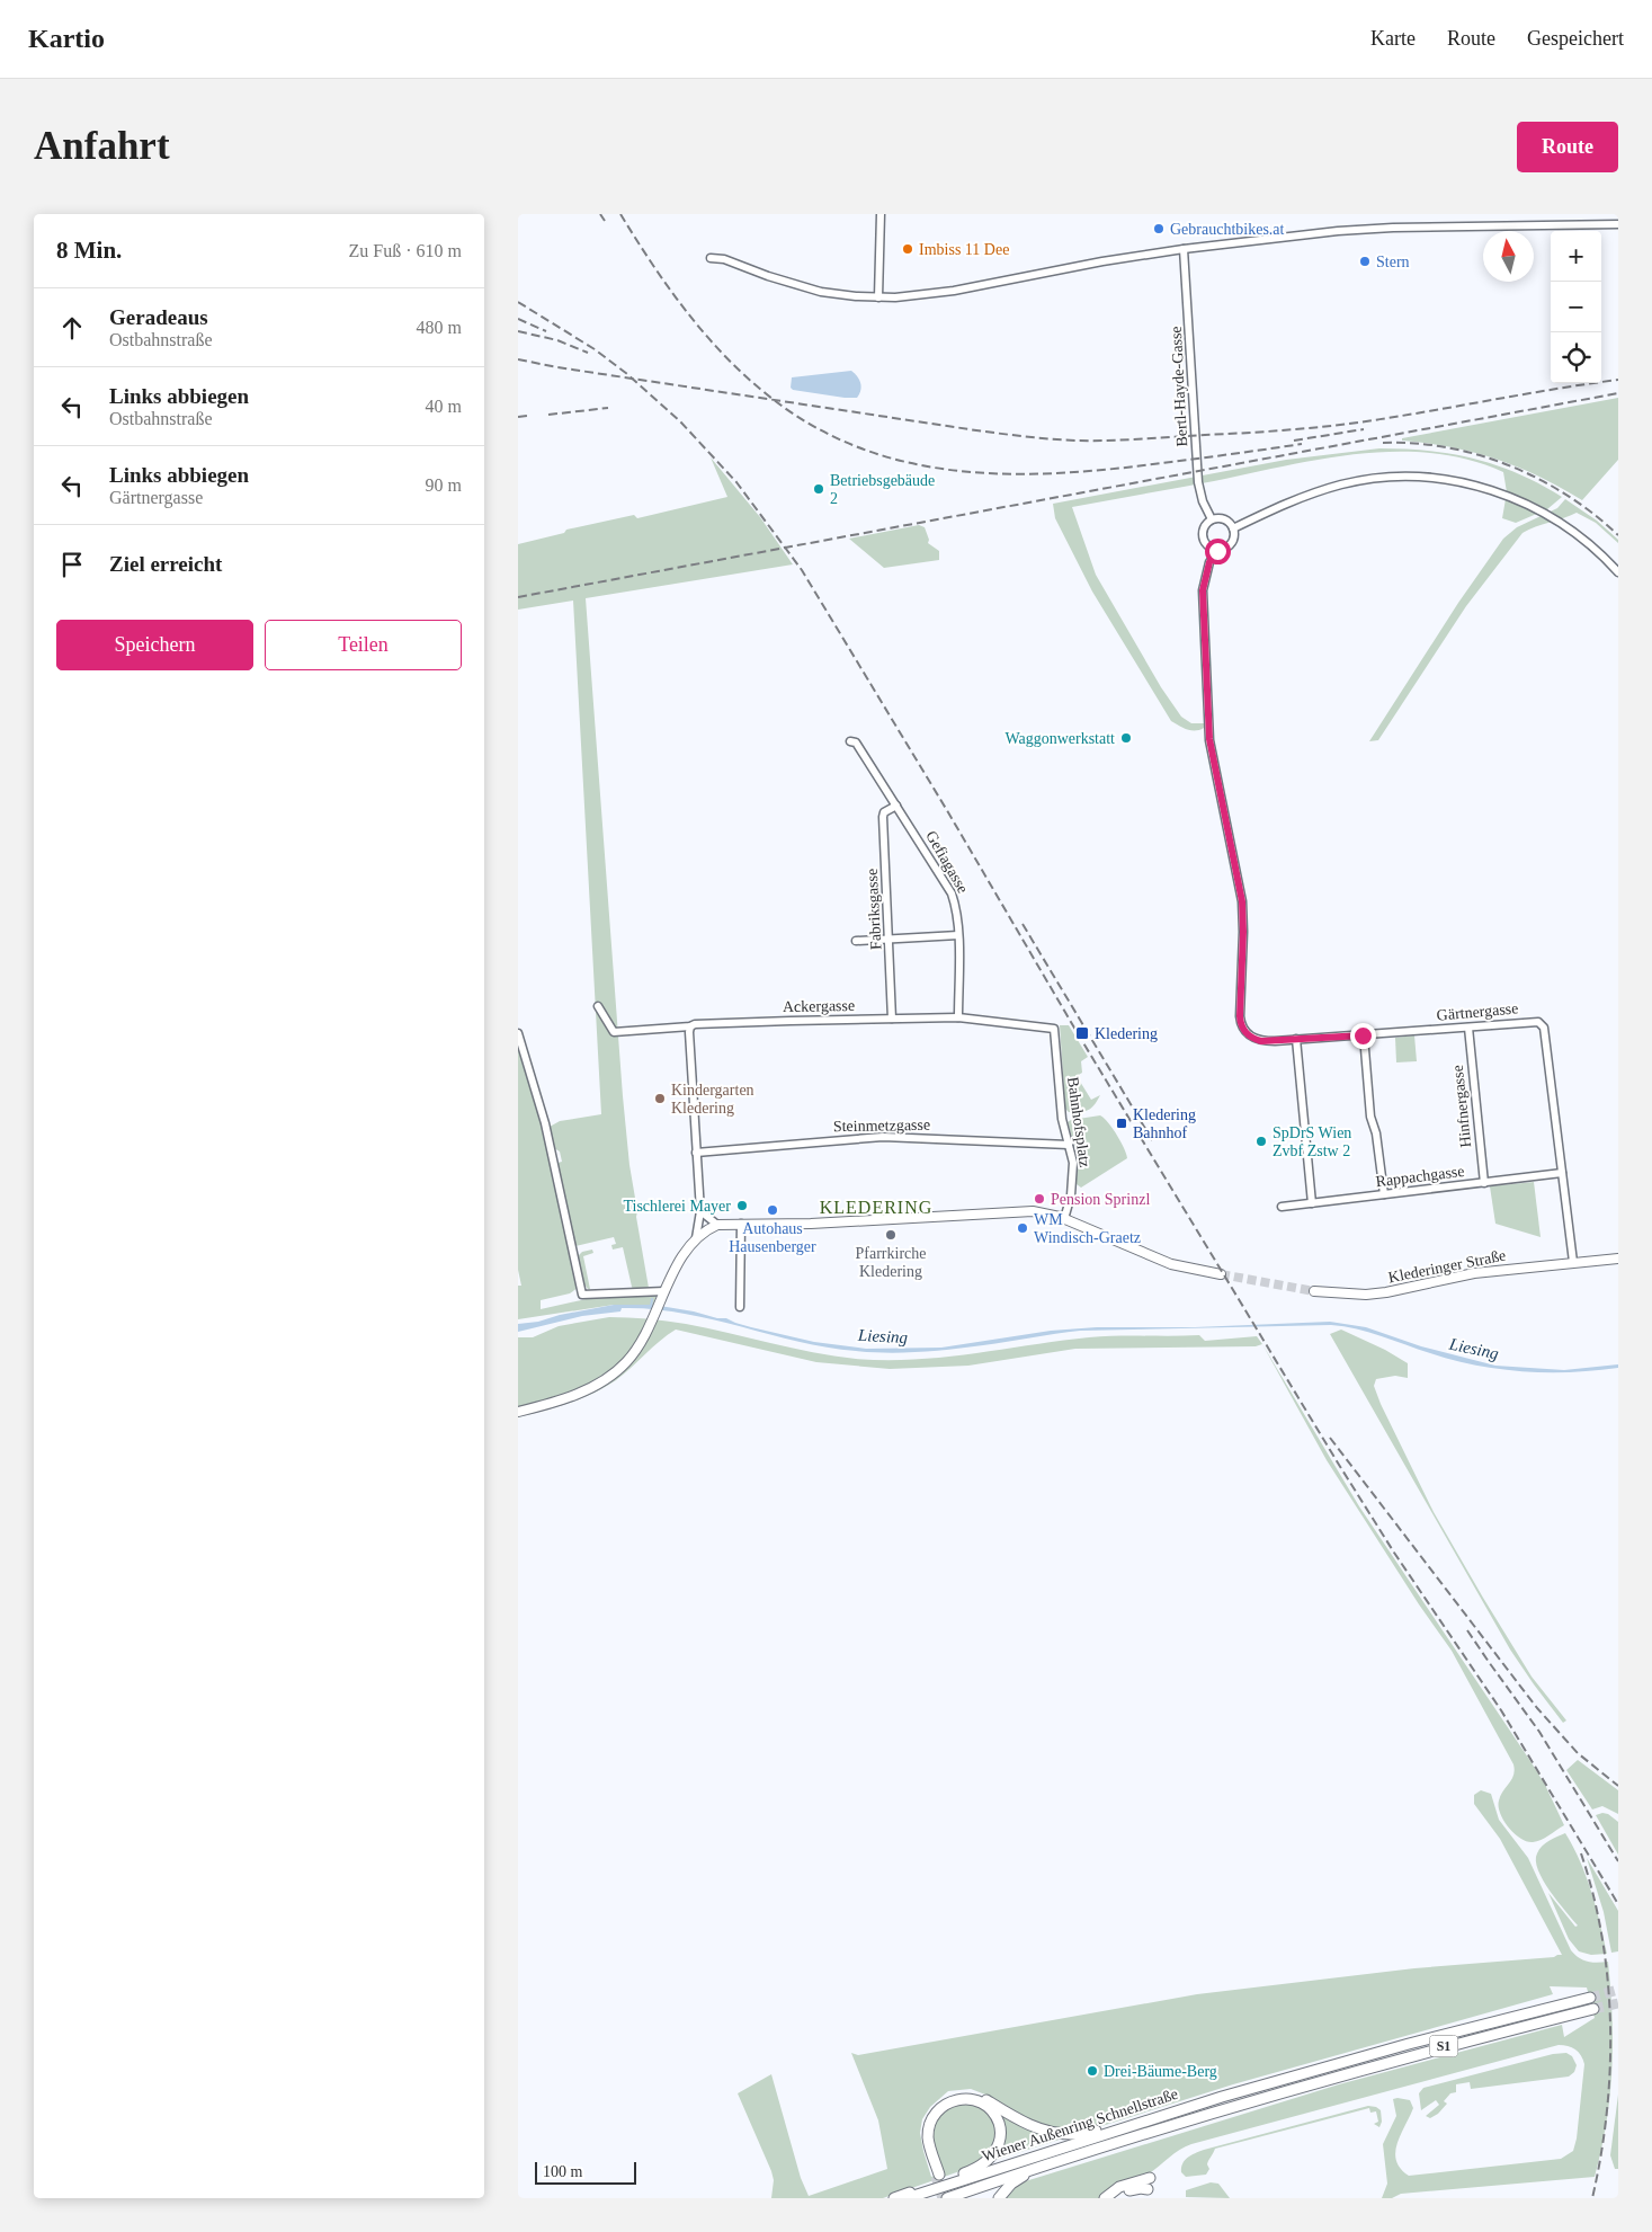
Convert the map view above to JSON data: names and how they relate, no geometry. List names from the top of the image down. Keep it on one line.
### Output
{"streets":{"highway":["S1","Wiener Außenring Schnellstraße"],"main road":["Klederinger Straße"],"street":["Bertl-Hayde-Gasse","Gefiagasse","Fabriksgasse","Ackergasse","Gärtnergasse","Hinfnergasse","Bahnhofsplatz","Steinmetzgasse","Rappachgasse"]},"crossings":[["Bertl-Hayde-Gasse","Gärtnergasse"],["Gefiagasse","Fabriksgasse"],["Gefiagasse","Ackergasse"],["Fabriksgasse","Ackergasse"],["Ackergasse","Bahnhofsplatz"],["Gärtnergasse","Hinfnergasse"],["Gärtnergasse","Rappachgasse"],["Gärtnergasse","Klederinger Straße"],["Hinfnergasse","Rappachgasse"],["Bahnhofsplatz","Steinmetzgasse"]],"districts":["KLEDERING"],"water":["Liesing"],"places":{"other":["Gebrauchtbikes.at","Imbiss 11 Dee","Stern","Betriebsgebäude 2","Waggonwerkstatt","Kindergarten Kledering","SpDrS Wien Zvbf Zstw 2","Pension Sprinzl","Tischlerei Mayer","Autohaus Hausenberger","WM Windisch-Graetz","Pfarrkirche Kledering","Drei-Bäume-Berg"],"transit":["Kledering","Kledering Bahnhof"]},"scale_bar":"100 m","north":"top","page":{"header":"Kartio","nav":["Karte","Route","Gespeichert"],"buttons":["Route",["Speichern","Teilen"]],"title":"Anfahrt","heading":["8 Min.","Zu Fuß · 610 m"],"map_buttons":["+","−"],"list":[["Geradeaus","Ostbahnstraße","480 m"],["Links abbiegen","Ostbahnstraße","40 m"],["Links abbiegen","Gärtnergasse","90 m"],"Ziel erreicht"],"scale":"100 m"}}
